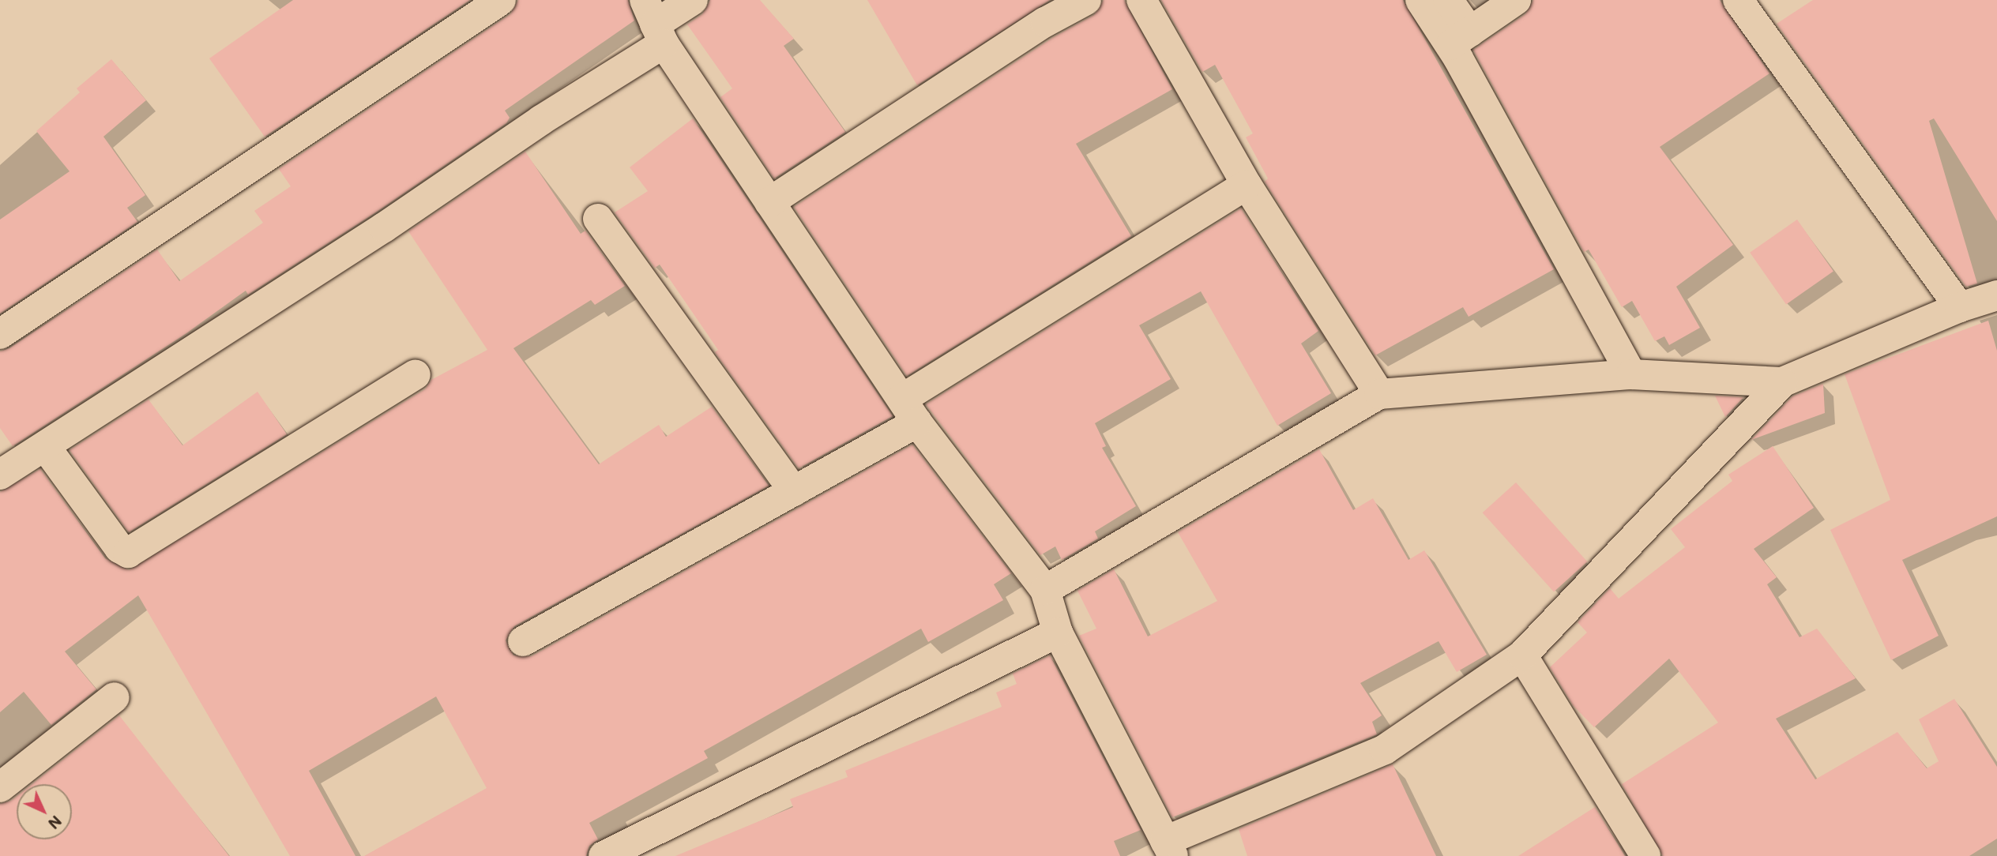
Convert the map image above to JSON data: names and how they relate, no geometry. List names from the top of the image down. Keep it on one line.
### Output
{"north":"bottom right"}
